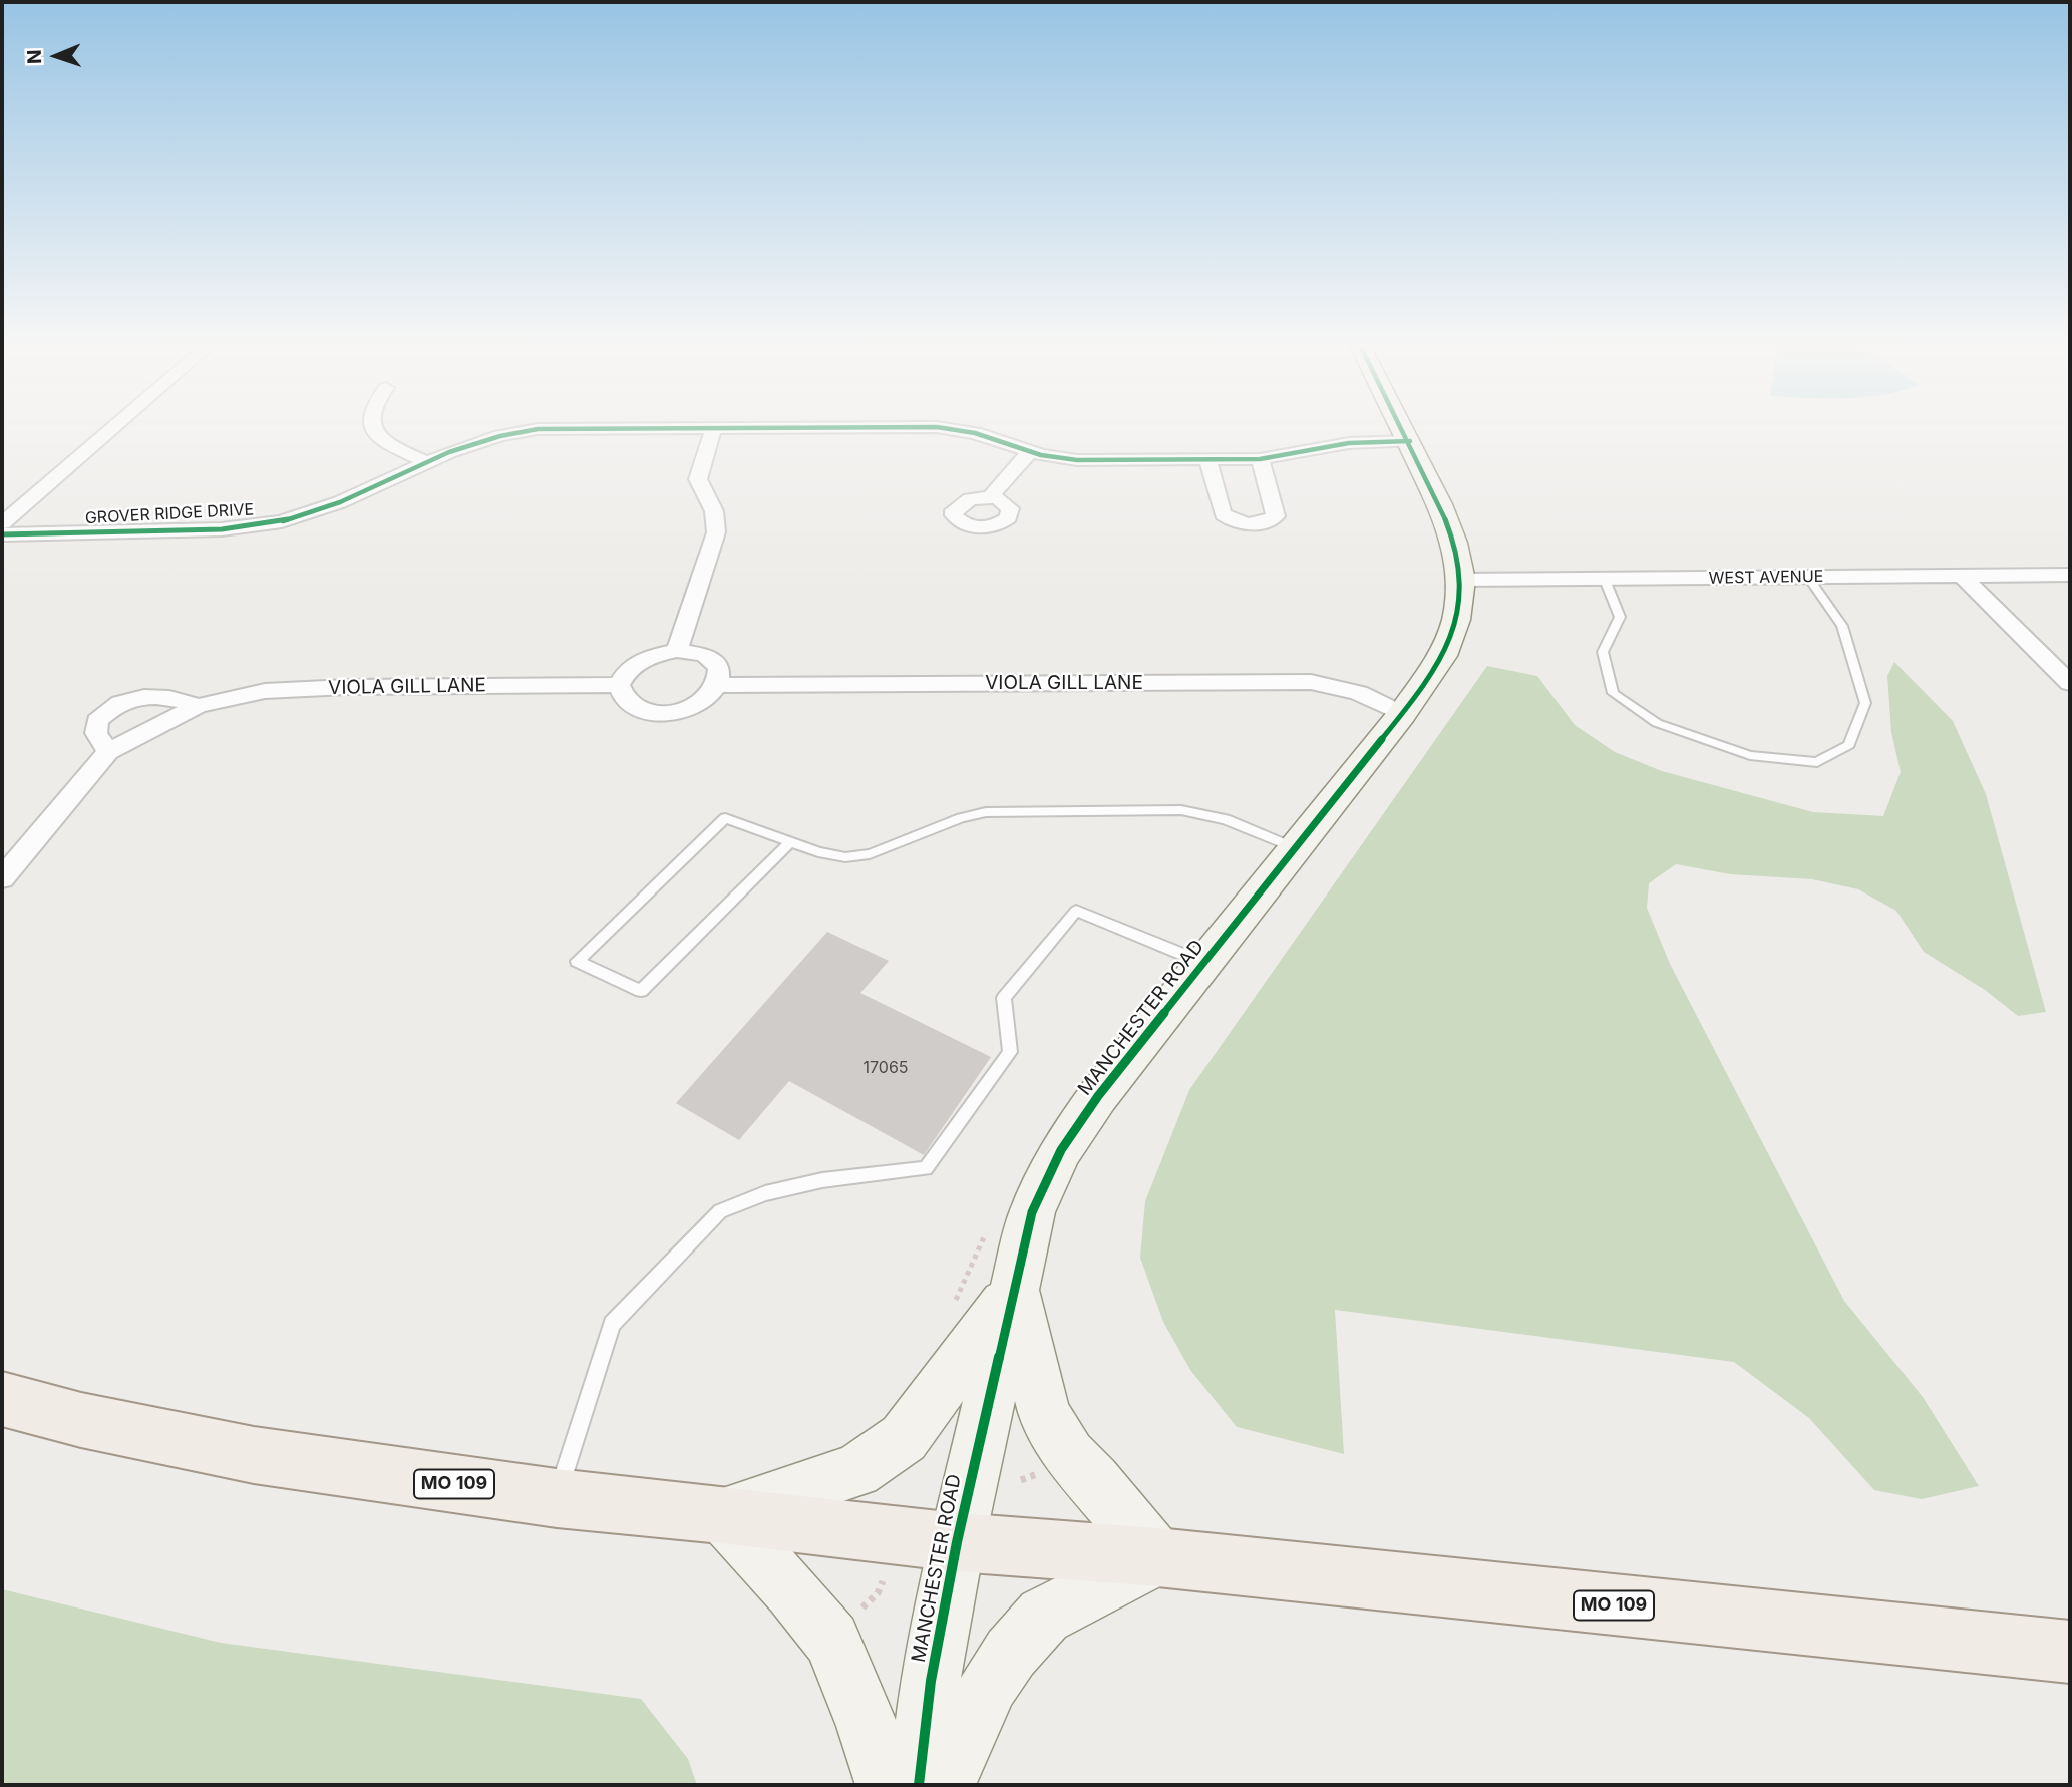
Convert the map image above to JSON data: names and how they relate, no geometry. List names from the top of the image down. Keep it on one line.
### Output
{"streets":{"main road":["MO 109"],"street":["GROVER RIDGE DRIVE","WEST AVENUE","VIOLA GILL LANE","MANCHESTER ROAD"]},"crossings":[["GROVER RIDGE DRIVE","MANCHESTER ROAD"],["WEST AVENUE","MANCHESTER ROAD"],["VIOLA GILL LANE","MANCHESTER ROAD"],["MANCHESTER ROAD","MO 109"]],"house_numbers":["17065"],"north":"left"}
